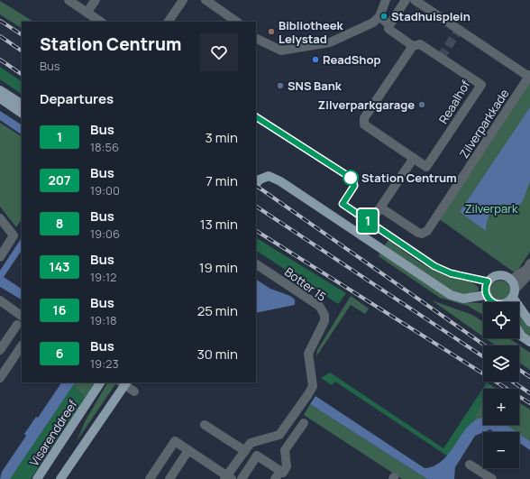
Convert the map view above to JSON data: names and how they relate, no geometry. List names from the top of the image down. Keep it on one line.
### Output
{"streets":{"main road":["Visarenddreef"],"street":["Reaalhof","Zilverparkkade","Botter 15"]},"parks":["Zilverpark"],"places":["Stadhuisplein","Bibliotheek Lelystad","ReadShop","SNS Bank","Zilverparkgarage","Station Centrum"],"lines":["bus line 1"],"page":{"on_map":"1","heading":[["Station Centrum","Bus"],"Departures"],"list":[{"mark":"1","name":"Bus","note":"18:56","value":"3 min"},{"mark":"207","name":"Bus","note":"19:00","value":"7 min"},{"mark":"8","name":"Bus","note":"19:06","value":"13 min"},{"mark":"143","name":"Bus","note":"19:12","value":"19 min"},{"mark":"16","name":"Bus","note":"19:18","value":"25 min"},{"mark":"6","name":"Bus","note":"19:23","value":"30 min"}],"map_buttons":["+","−"]}}
